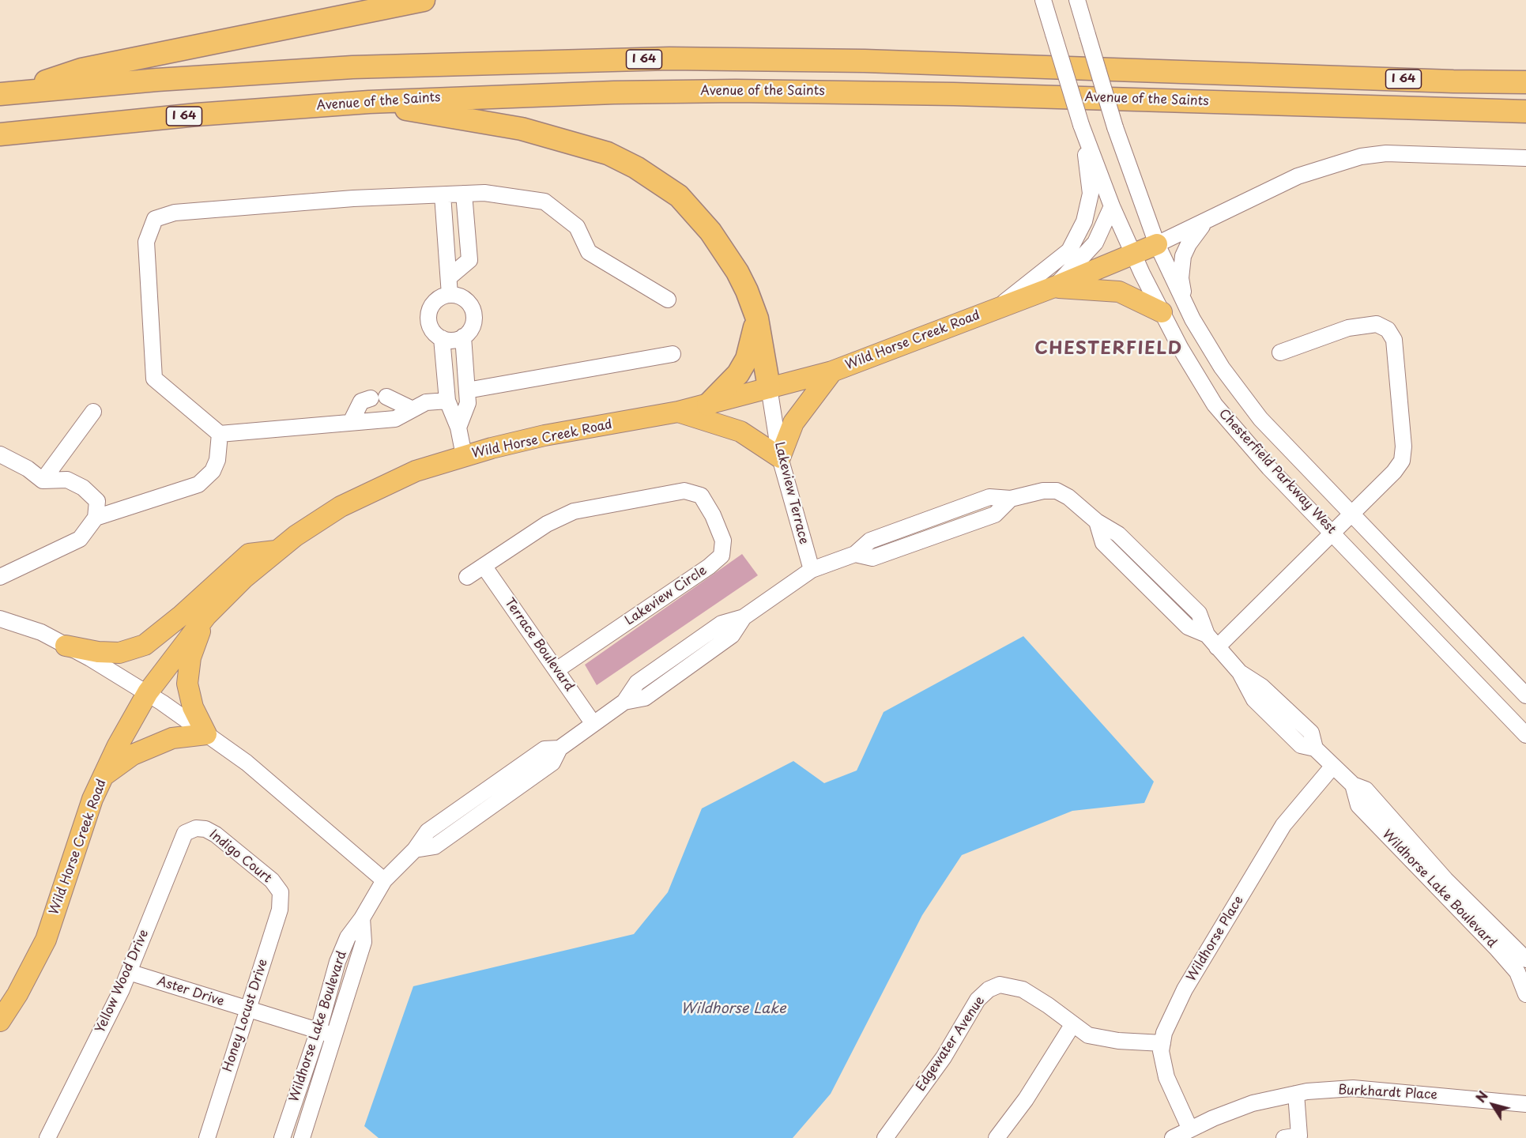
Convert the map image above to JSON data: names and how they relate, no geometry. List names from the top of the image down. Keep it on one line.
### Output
{"streets":{"highway":["I 64","Avenue of the Saints"],"main road":["Wild Horse Creek Road"],"street":["Chesterfield Parkway West","Lakeview Terrace","Lakeview Circle","Terrace Boulevard","Indigo Court","Wildhorse Lake Boulevard","Wildhorse Place","Yellow Wood Drive","Aster Drive","Honey Locust Drive","Edgewater Avenue","Burkhardt Place"]},"crossings":[["Wild Horse Creek Road","Chesterfield Parkway West"],["Wild Horse Creek Road","Lakeview Terrace"],["Lakeview Terrace","Wildhorse Lake Boulevard"],["Lakeview Circle","Terrace Boulevard"],["Terrace Boulevard","Wildhorse Lake Boulevard"],["Indigo Court","Yellow Wood Drive"],["Indigo Court","Honey Locust Drive"],["Wildhorse Lake Boulevard","Wildhorse Place"],["Wildhorse Lake Boulevard","Aster Drive"],["Wildhorse Place","Edgewater Avenue"],["Wildhorse Place","Burkhardt Place"],["Yellow Wood Drive","Aster Drive"],["Aster Drive","Honey Locust Drive"]],"districts":["CHESTERFIELD"],"water":["Wildhorse Lake"],"north":"top left"}
